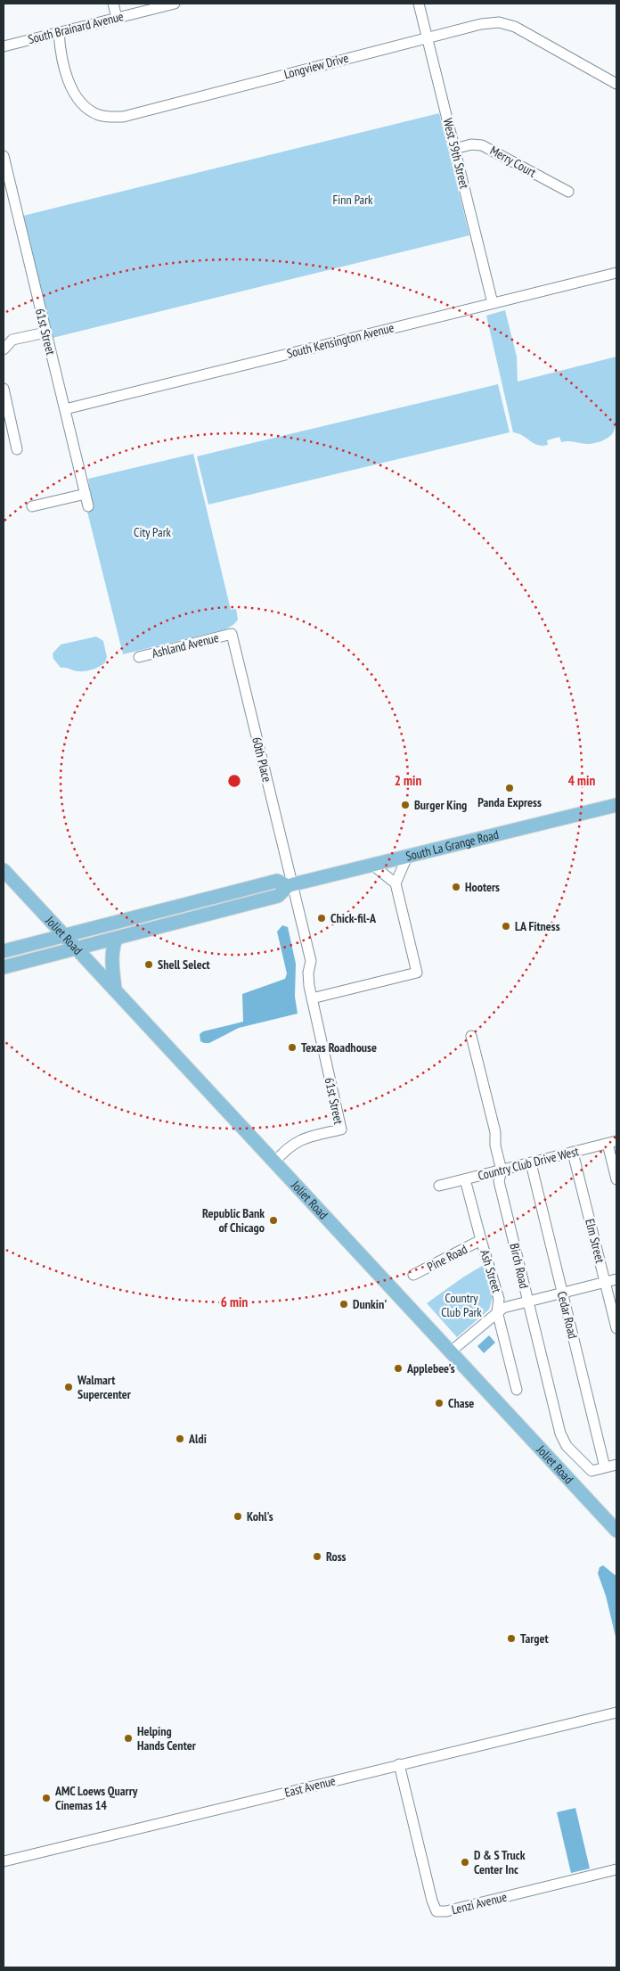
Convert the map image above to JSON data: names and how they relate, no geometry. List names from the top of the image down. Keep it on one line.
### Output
{"streets":{"main road":["South La Grange Road","Joliet Road"],"street":["South Brainard Avenue","Longview Drive","West 59th Street","Merry Court","61st Street","South Kensington Avenue","Ashland Avenue","60th Place","Country Club Drive West","Elm Street","Pine Road","Birch Road","Ash Street","Cedar Road","East Avenue","Lenzi Avenue"]},"crossings":[["South Brainard Avenue","Longview Drive"],["Longview Drive","West 59th Street"],["West 59th Street","Merry Court"],["West 59th Street","South Kensington Avenue"],["61st Street","South Kensington Avenue"],["61st Street","60th Place"],["61st Street","South La Grange Road"],["61st Street","Joliet Road"],["Ashland Avenue","60th Place"],["60th Place","South La Grange Road"],["South La Grange Road","Joliet Road"],["Country Club Drive West","Elm Street"],["Country Club Drive West","Birch Road"],["Country Club Drive West","Ash Street"],["Country Club Drive West","Cedar Road"],["Pine Road","Ash Street"],["Birch Road","Cedar Road"],["East Avenue","Lenzi Avenue"]],"parks":["Finn Park","City Park","Country Club Park"],"places":["Panda Express","Burger King","Hooters","Chick-fil-A","LA Fitness","Shell Select","Texas Roadhouse","Republic Bank of Chicago","Dunkin'","Applebee's","Walmart Supercenter","Chase","Aldi","Kohl's","Ross","Target","Helping Hands Center","AMC Loews Quarry Cinemas 14","D & S Truck Center Inc"],"rings":["2 min","4 min","6 min"]}
